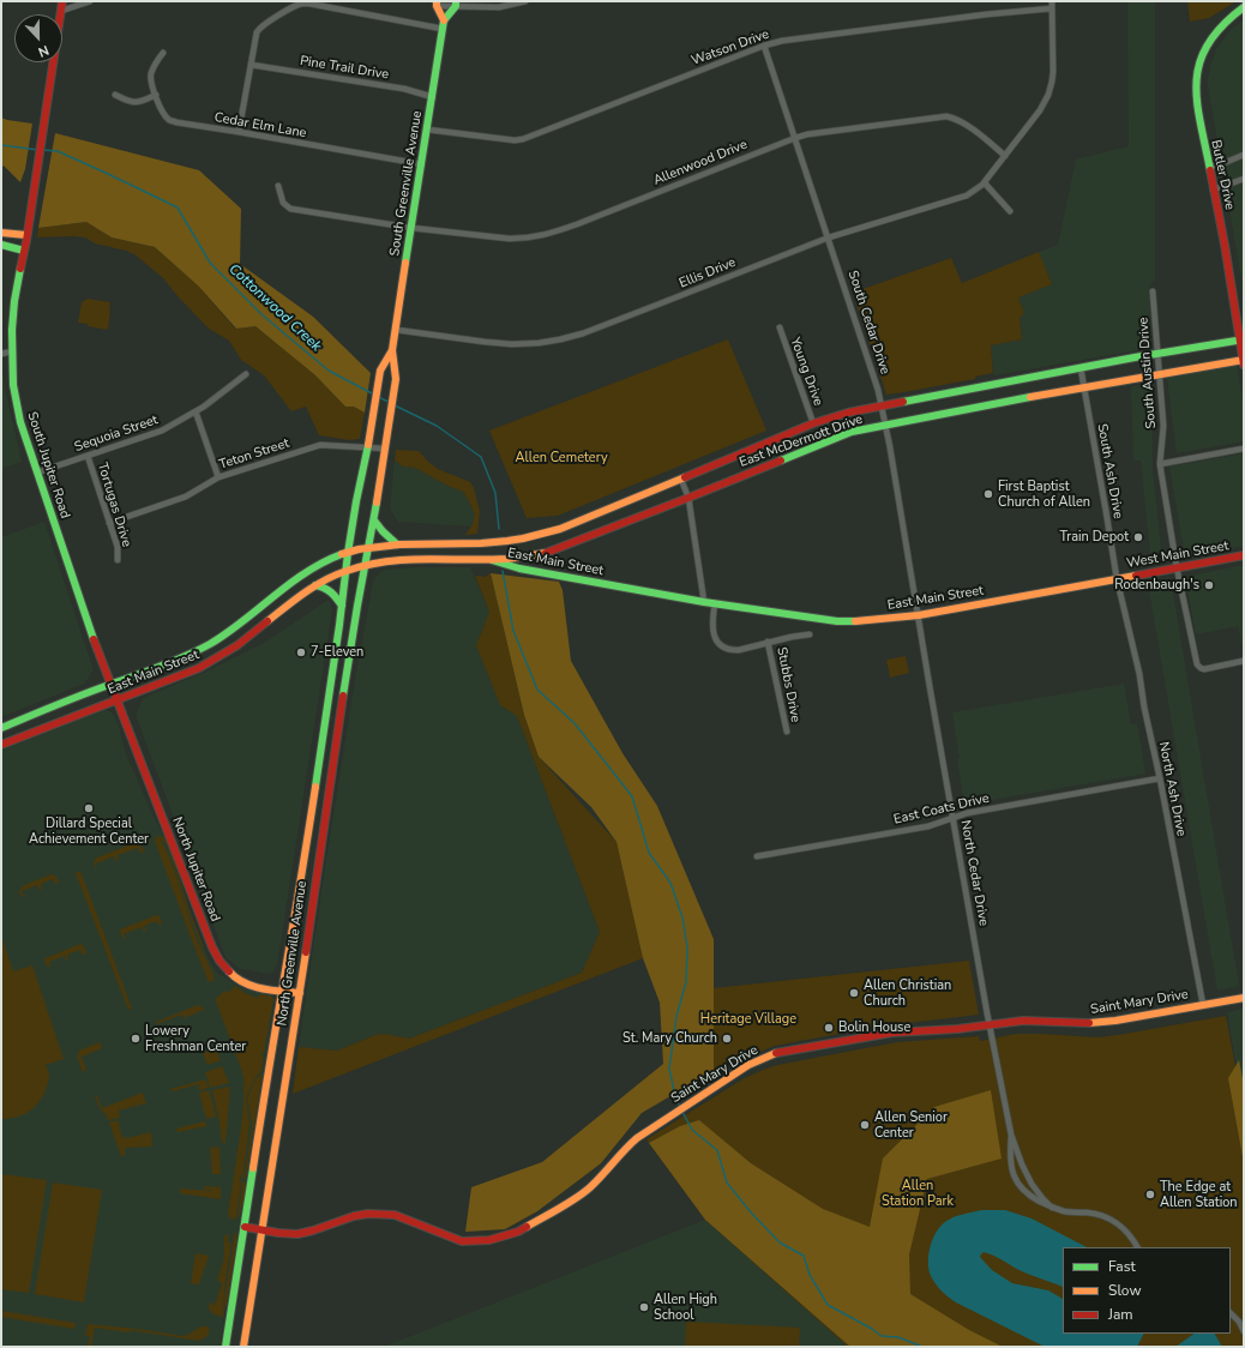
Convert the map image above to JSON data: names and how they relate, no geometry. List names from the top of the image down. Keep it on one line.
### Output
{"streets":{"main road":["Butler Drive","South Greenville Avenue","East McDermott Drive","South Jupiter Road","West Main Street","East Main Street","North Jupiter Road","North Greenville Avenue","Saint Mary Drive"],"street":["Watson Drive","Pine Trail Drive","Cedar Elm Lane","Allenwood Drive","Ellis Drive","South Cedar Drive","Young Drive","South Austin Drive","Sequoia Street","Teton Street","South Ash Drive","Tortugas Drive","Stubbs Drive","North Ash Drive","East Coats Drive","North Cedar Drive"]},"crossings":[["Watson Drive","South Greenville Avenue"],["Watson Drive","Ellis Drive"],["Watson Drive","South Cedar Drive"],["Pine Trail Drive","South Greenville Avenue"],["Cedar Elm Lane","South Greenville Avenue"],["Allenwood Drive","South Greenville Avenue"],["Allenwood Drive","Ellis Drive"],["Allenwood Drive","South Cedar Drive"],["Butler Drive","East McDermott Drive"],["South Greenville Avenue","Ellis Drive"],["South Greenville Avenue","Teton Street"],["South Greenville Avenue","East Main Street"],["South Greenville Avenue","North Greenville Avenue"],["Ellis Drive","South Cedar Drive"],["South Cedar Drive","East McDermott Drive"],["South Cedar Drive","East Main Street"],["South Cedar Drive","North Cedar Drive"],["Young Drive","East McDermott Drive"],["South Austin Drive","East McDermott Drive"],["South Austin Drive","West Main Street"],["Sequoia Street","South Jupiter Road"],["Sequoia Street","Tortugas Drive"],["East McDermott Drive","South Ash Drive"],["East McDermott Drive","East Main Street"],["Teton Street","Tortugas Drive"],["South Jupiter Road","East Main Street"],["South Jupiter Road","North Jupiter Road"],["South Ash Drive","West Main Street"],["South Ash Drive","East Main Street"],["South Ash Drive","North Ash Drive"],["West Main Street","East Main Street"],["West Main Street","North Ash Drive"],["East Main Street","North Ash Drive"],["East Main Street","North Jupiter Road"],["East Main Street","North Cedar Drive"],["East Main Street","North Greenville Avenue"],["North Ash Drive","East Coats Drive"],["North Ash Drive","Saint Mary Drive"],["East Coats Drive","North Cedar Drive"],["North Jupiter Road","North Greenville Avenue"],["North Cedar Drive","Saint Mary Drive"],["North Greenville Avenue","Saint Mary Drive"]],"water":["Cottonwood Creek"],"parks":["Allen Cemetery","Heritage Village","Allen Station Park"],"places":["First Baptist Church of Allen","Train Depot","Rodenbaugh's","7-Eleven","Dillard Special Achievement Center","Allen Christian Church","Bolin House","Lowery Freshman Center","St. Mary Church","Allen Senior Center","The Edge at Allen Station","Allen High School"],"legend":["Fast","Slow","Jam"],"north":"bottom"}
